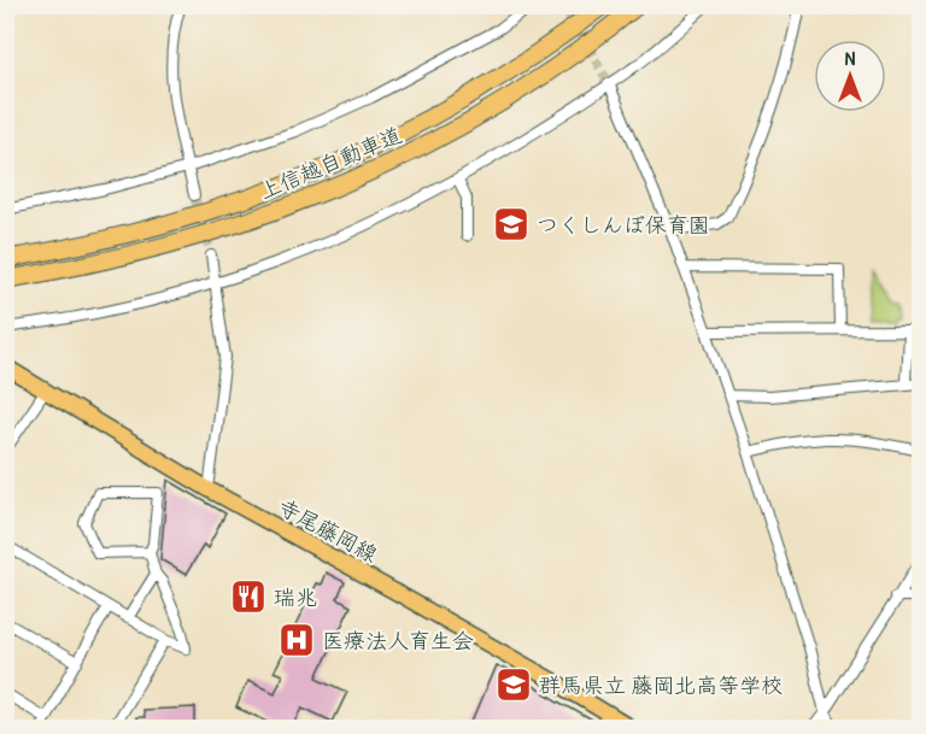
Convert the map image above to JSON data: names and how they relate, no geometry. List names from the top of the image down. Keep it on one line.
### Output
{"streets":{"highway":["上信越自動車道"],"main road":["寺尾藤岡線"]},"places":{"school or university":["つくしんぼ保育園","群馬県立 藤岡北高等学校"],"restaurant":["瑞兆"],"hospital":["医療法人育生会"]},"north":"top"}
